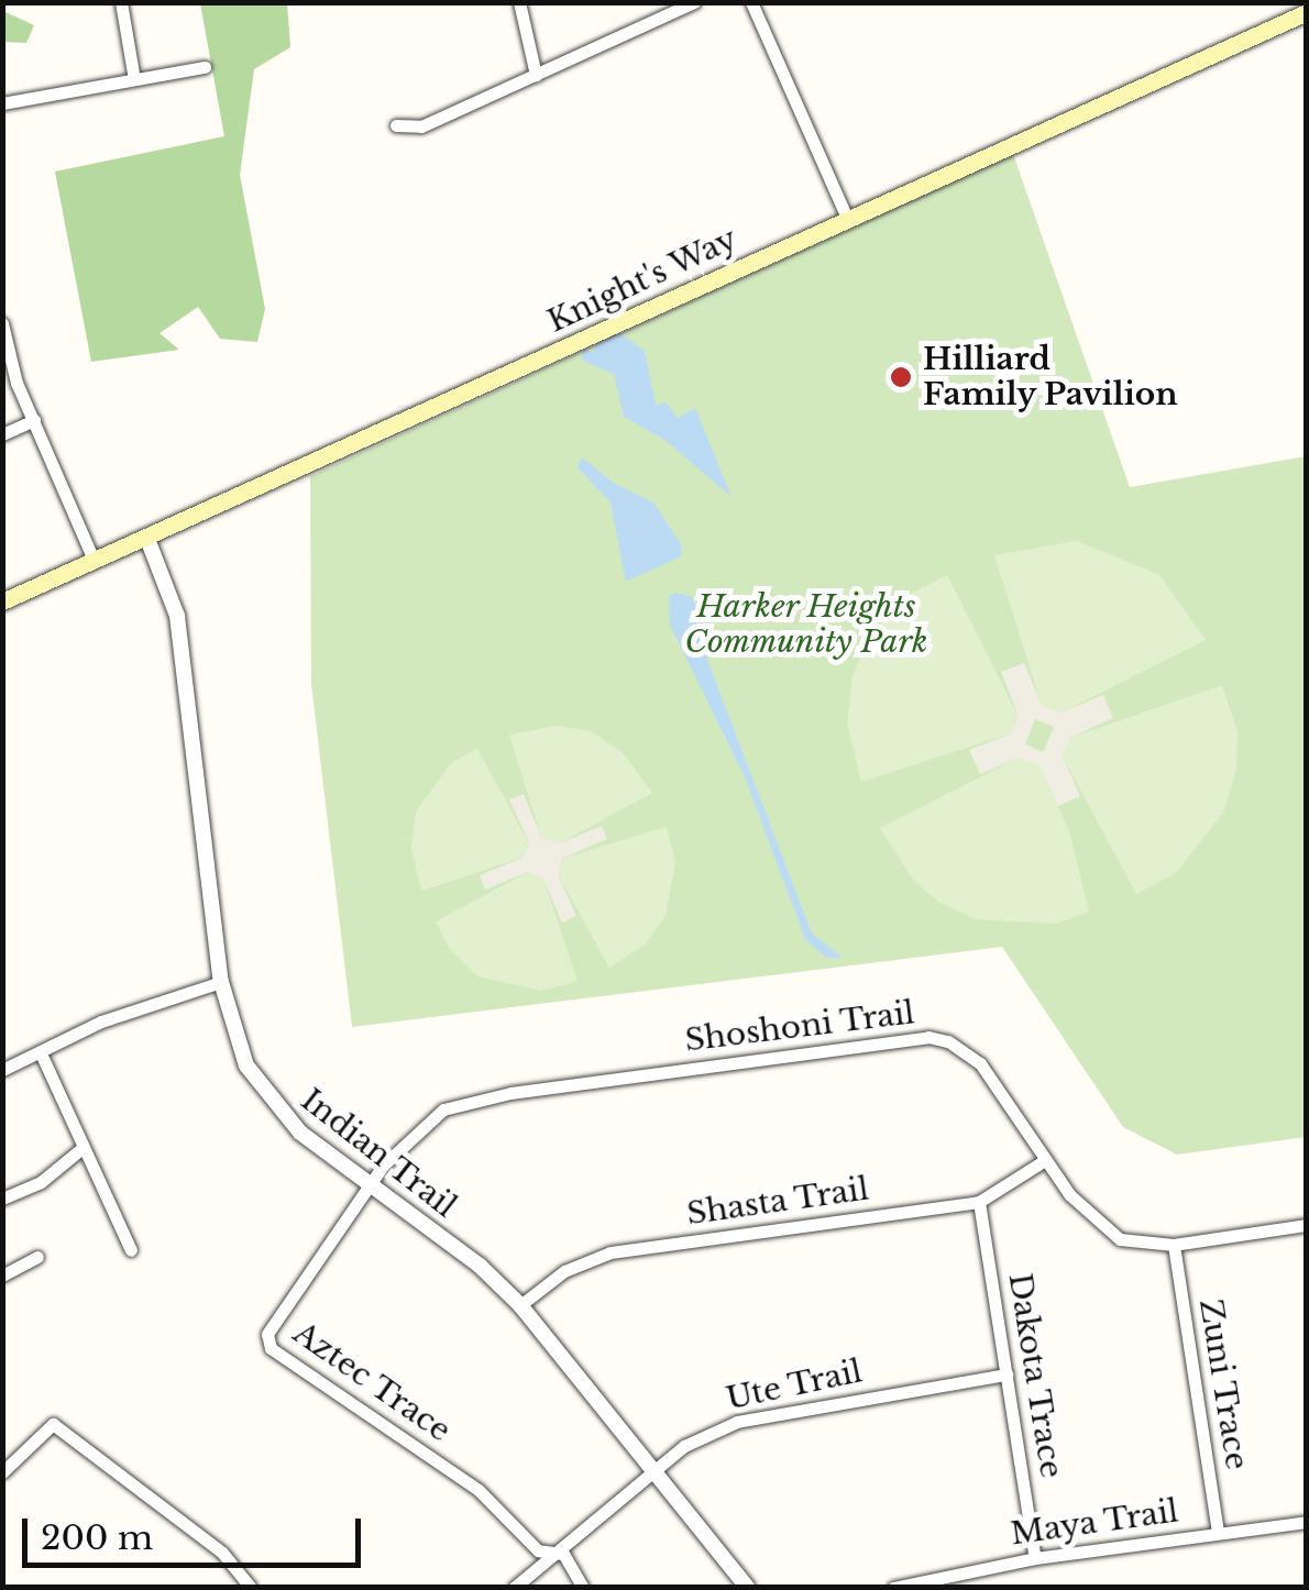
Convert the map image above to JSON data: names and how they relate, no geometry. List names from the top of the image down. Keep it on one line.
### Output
{"streets":{"main road":["Knight's Way"],"street":["Shoshoni Trail","Indian Trail","Shasta Trail","Dakota Trace","Aztec Trace","Zuni Trace","Ute Trail","Maya Trail"]},"crossings":[["Knight's Way","Indian Trail"],["Shoshoni Trail","Indian Trail"],["Shoshoni Trail","Shasta Trail"],["Shoshoni Trail","Aztec Trace"],["Shoshoni Trail","Zuni Trace"],["Indian Trail","Shasta Trail"],["Indian Trail","Aztec Trace"],["Indian Trail","Ute Trail"],["Shasta Trail","Dakota Trace"],["Dakota Trace","Ute Trail"],["Dakota Trace","Maya Trail"],["Aztec Trace","Ute Trail"],["Zuni Trace","Maya Trail"]],"parks":["Harker Heights Community Park"],"places":["Hilliard Family Pavilion"],"scale_bar":"200 m"}
